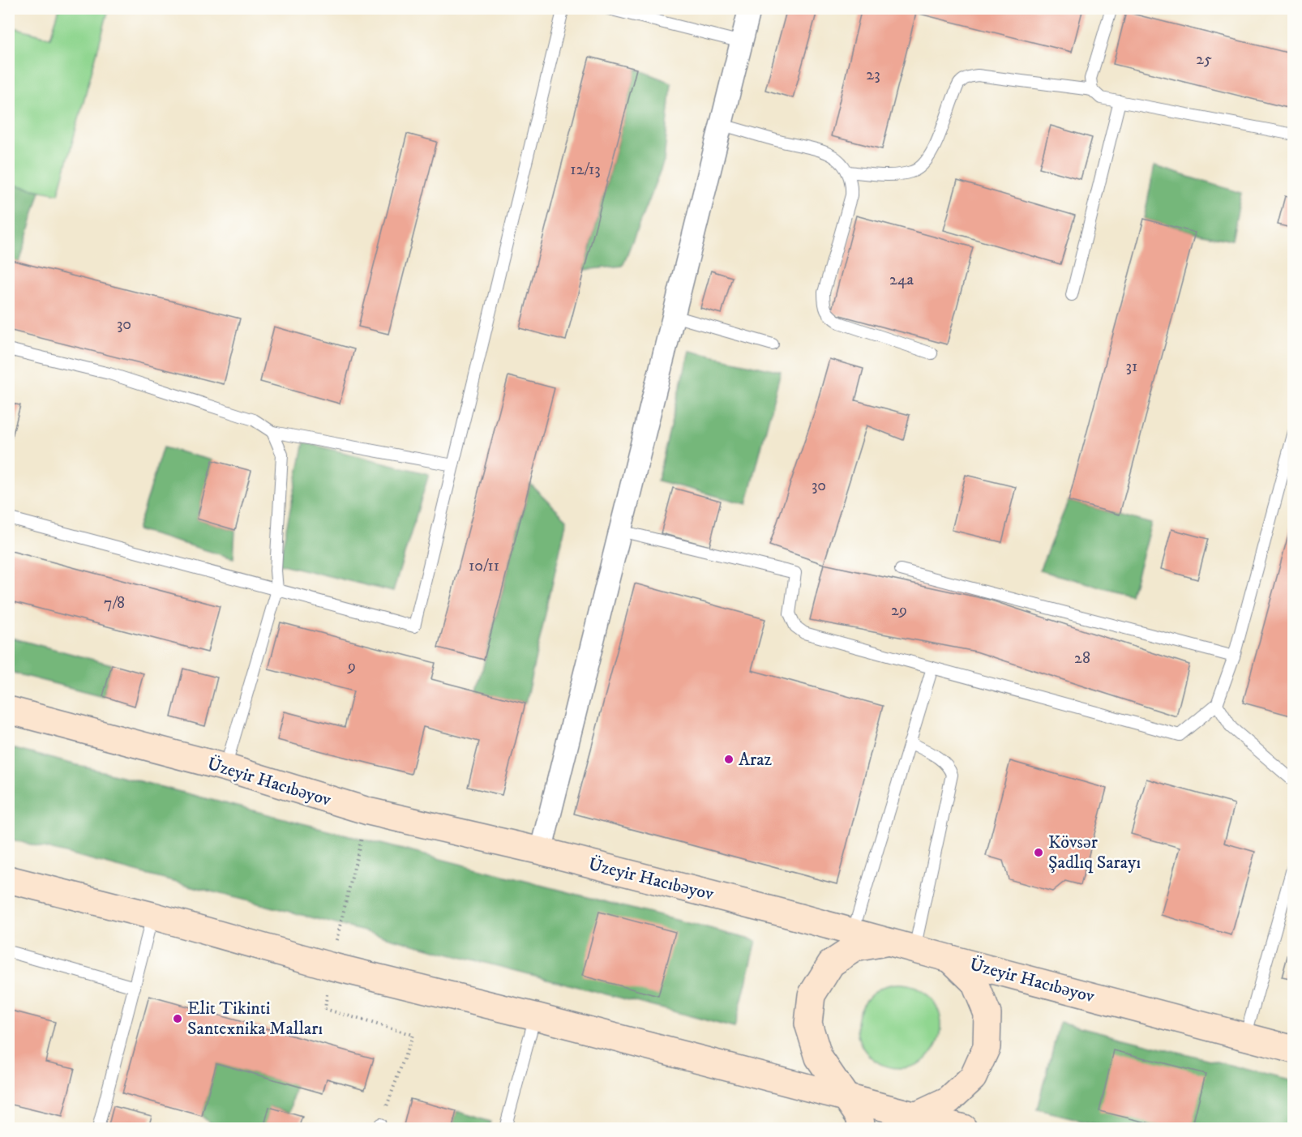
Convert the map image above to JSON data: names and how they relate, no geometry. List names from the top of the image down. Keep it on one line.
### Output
{"streets":{"main road":["Üzeyir Hacıbəyov"]},"places":["Araz","Kövsər Şadlıq Sarayı","Elit Tikinti Santexnika Malları"],"house_numbers":["25","23","12/13","24a","30","31","30","10/11","7/8","29","28","9"]}
